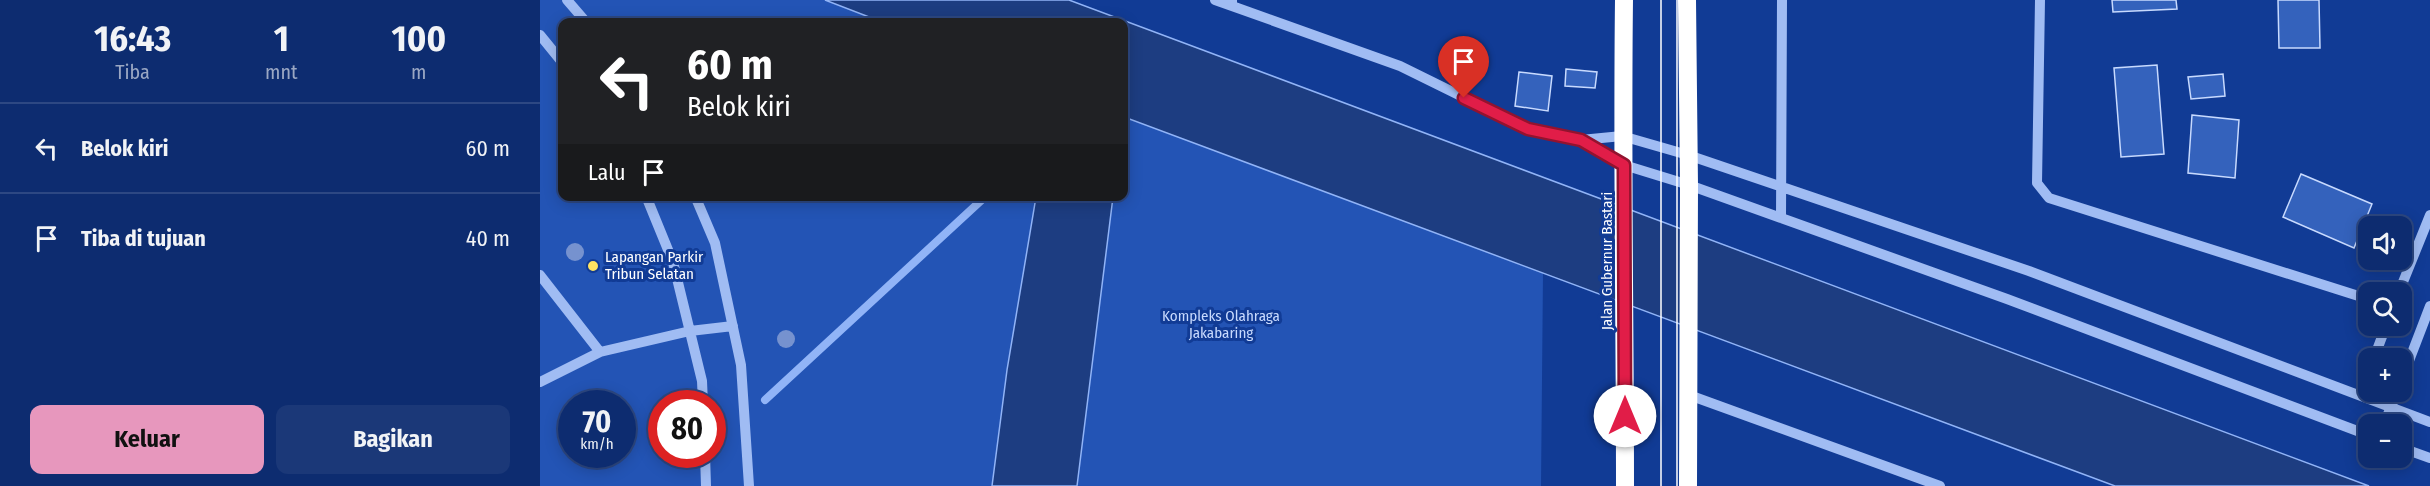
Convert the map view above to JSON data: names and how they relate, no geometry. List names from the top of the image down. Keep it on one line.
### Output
{"streets":{"highway":["Jalan Gubernur Bastari"]},"parks":["Kompleks Olahraga Jakabaring"],"places":["Lapangan Parkir Tribun Selatan"],"page":{"eta":["16:43","Tiba","1","mnt","100","m"],"turn":["60 m","Belok kiri"],"list":[{"name":"Belok kiri","value":"60 m"},{"name":"Tiba di tujuan","value":"40 m"}],"then":"Lalu","map_buttons":["+","−"],"speed":"70 km/h","limit":"80","buttons":["Keluar","Bagikan"]}}
